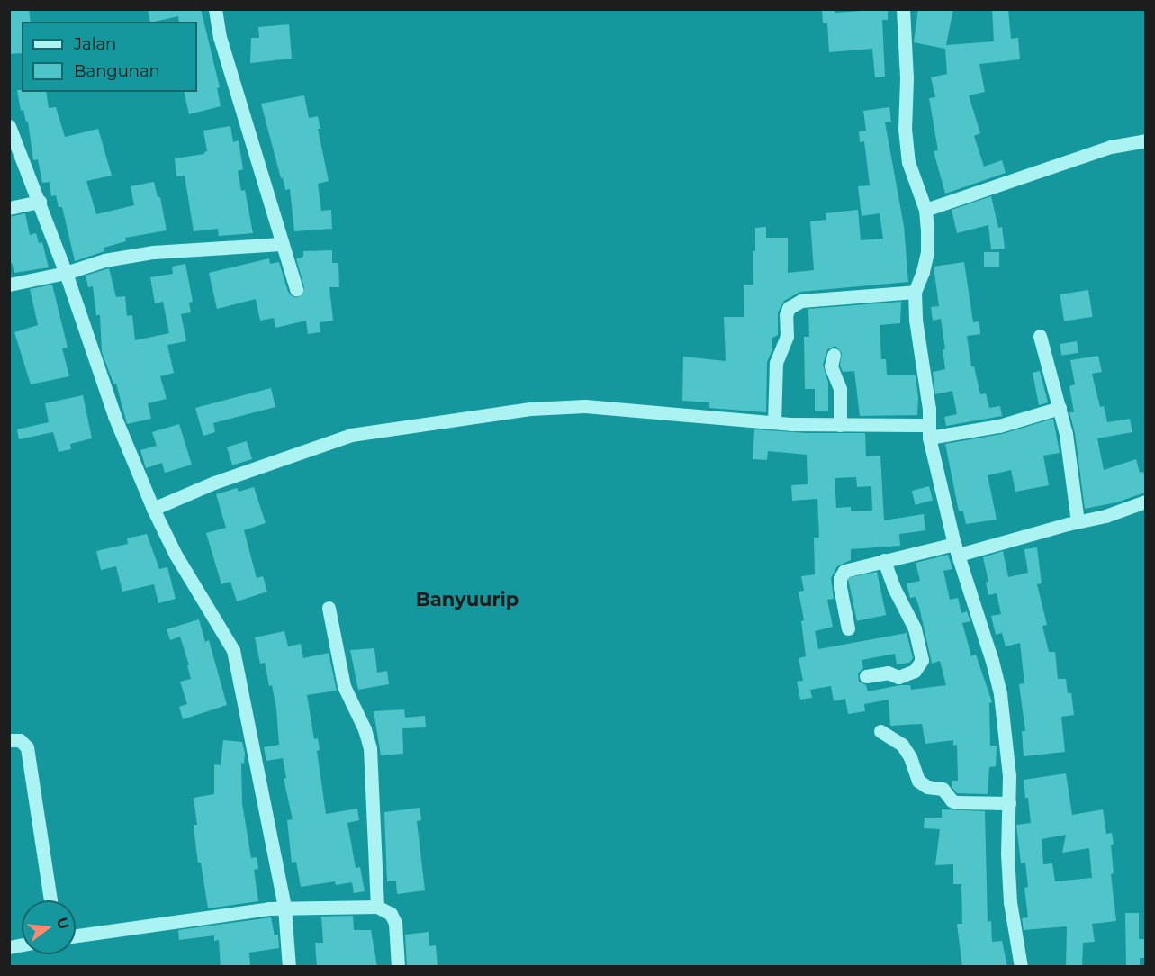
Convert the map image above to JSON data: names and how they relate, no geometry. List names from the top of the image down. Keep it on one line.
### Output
{"districts":["Banyuurip"],"legend":["Jalan","Bangunan"],"north":"right"}
